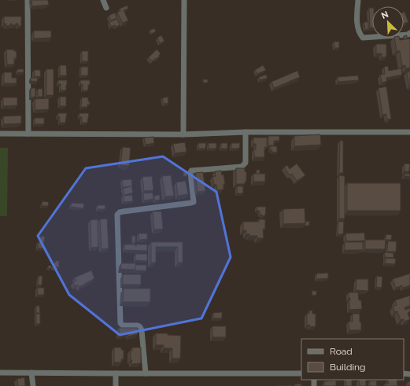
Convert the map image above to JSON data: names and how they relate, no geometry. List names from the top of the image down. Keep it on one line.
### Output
{"legend":["Road","Building"],"north":"top left"}
